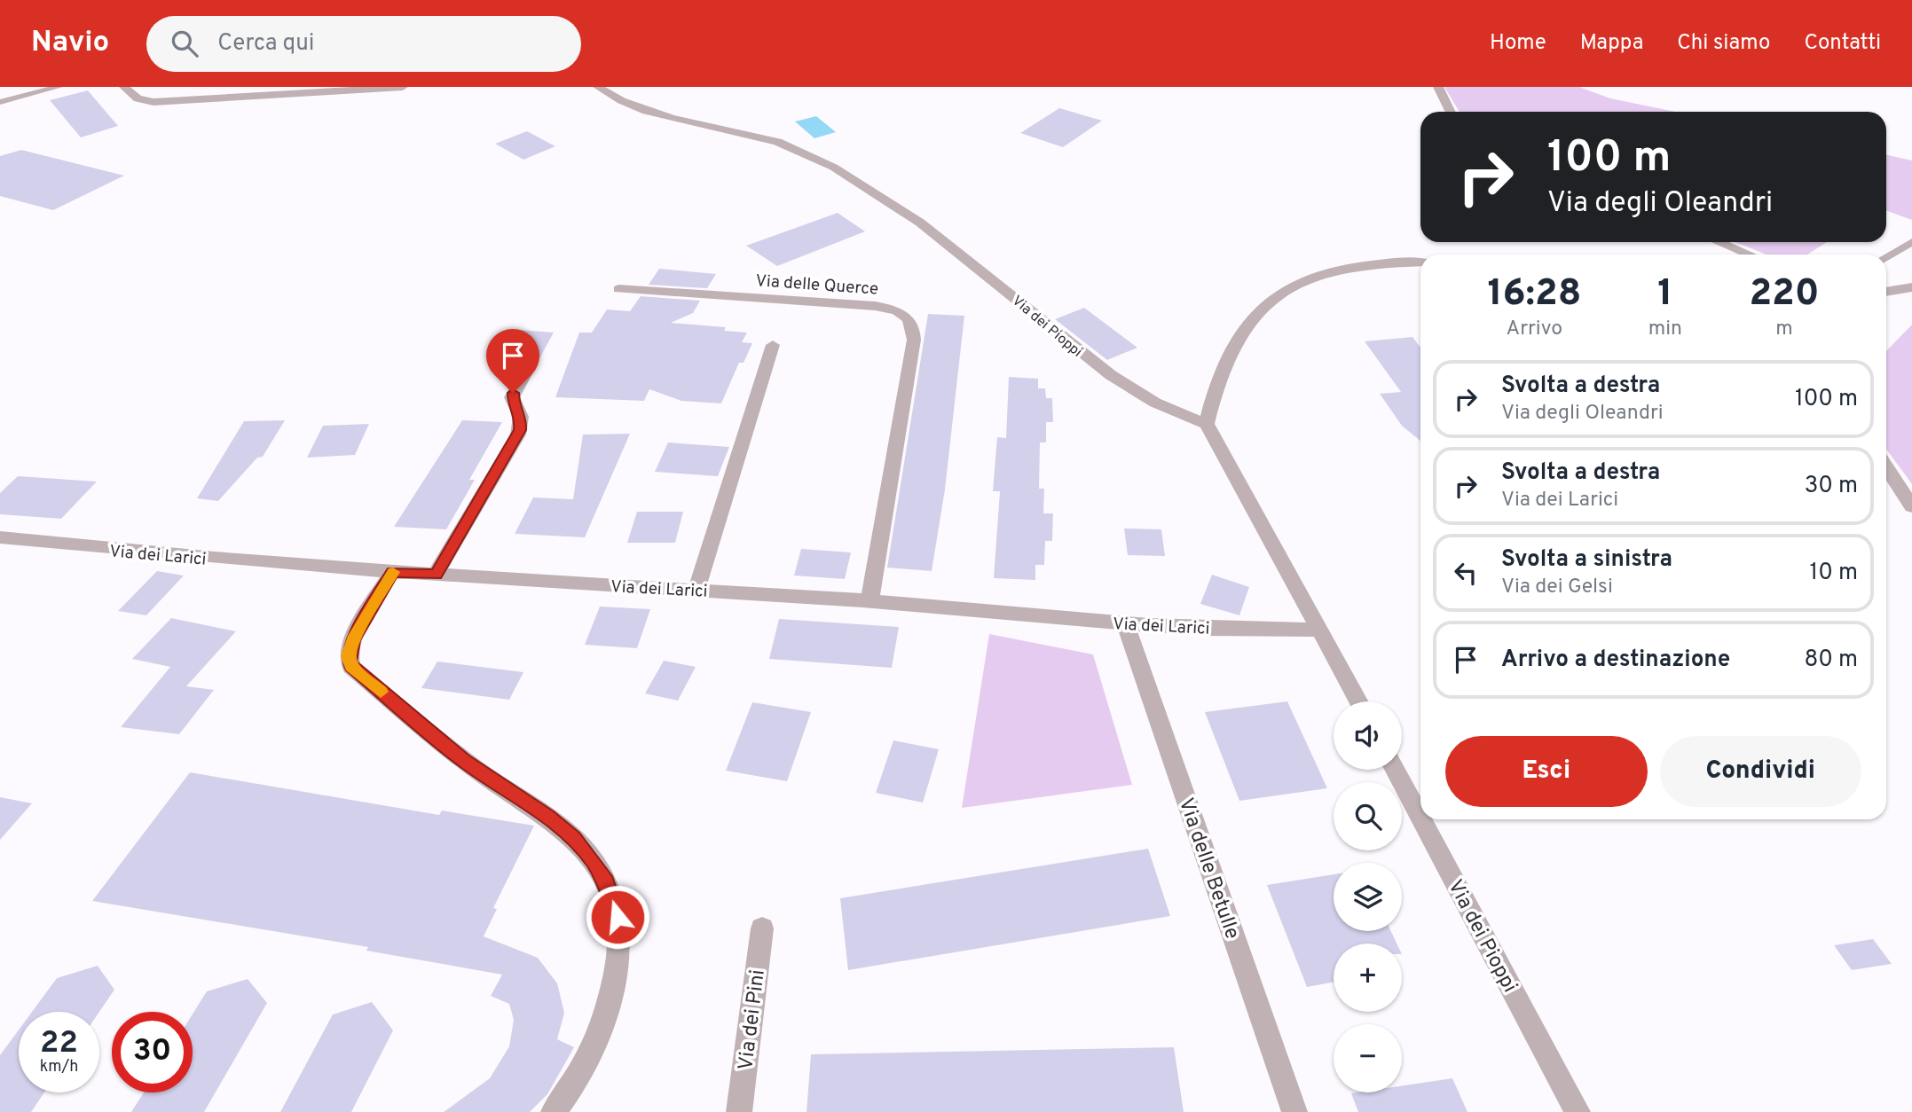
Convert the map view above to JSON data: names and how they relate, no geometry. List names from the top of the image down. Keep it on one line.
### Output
{"streets":{"street":["Via delle Querce","Via dei Pioppi","Via dei Larici","Via delle Betulle","Via dei Pini"]},"crossings":[["Via delle Querce","Via dei Larici"],["Via dei Larici","Via delle Betulle"]],"page":{"header":"Navio","search":"Cerca qui","nav":["Home","Mappa","Chi siamo","Contatti"],"turn":["100 m","Via degli Oleandri"],"eta":["16:28","Arrivo","1","min","220","m"],"list":[{"name":"Svolta a destra","note":"Via degli Oleandri","value":"100 m"},{"name":"Svolta a destra","note":"Via dei Larici","value":"30 m"},{"name":"Svolta a sinistra","note":"Via dei Gelsi","value":"10 m"},{"name":"Arrivo a destinazione","value":"80 m"}],"map_buttons":["+","−"],"buttons":["Esci","Condividi"],"speed":"22 km/h","limit":"30"}}
